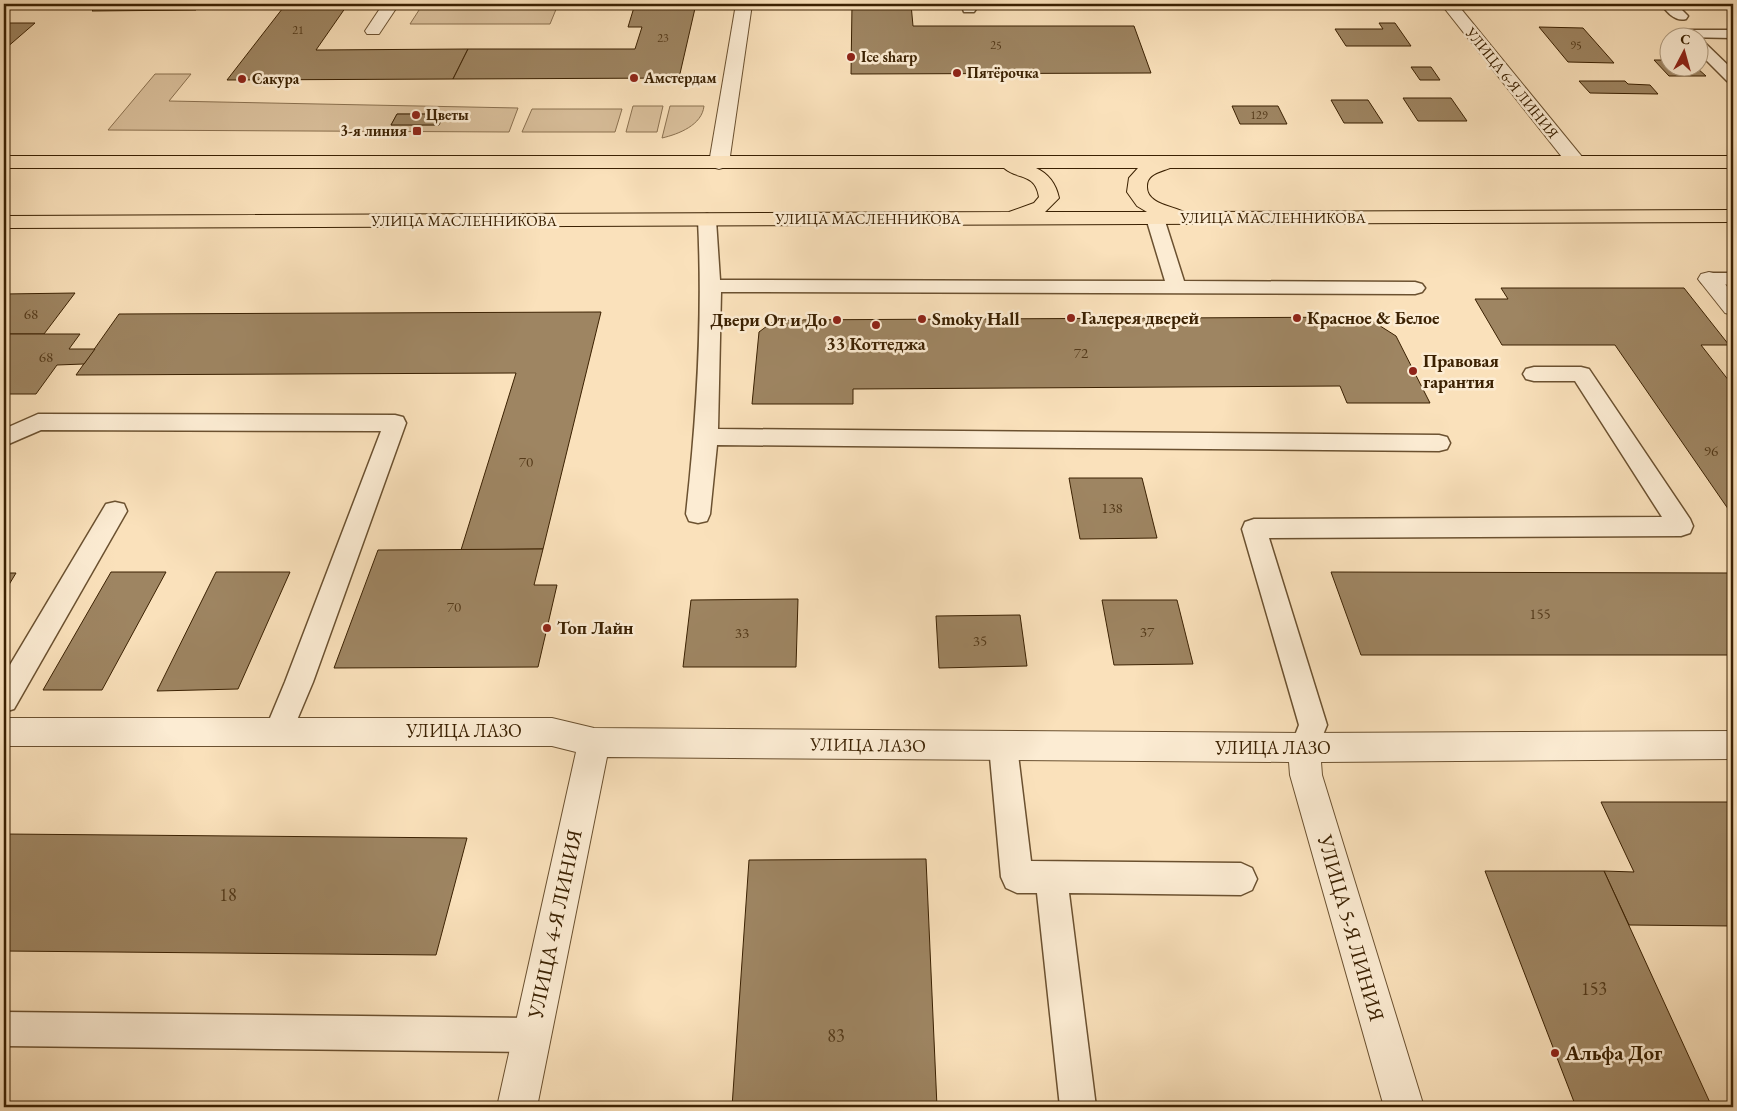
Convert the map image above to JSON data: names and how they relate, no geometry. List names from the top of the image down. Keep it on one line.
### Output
{"streets":{"main road":["УЛИЦА МАСЛЕННИКОВА"],"street":["УЛИЦА 6-Я ЛИНИЯ","УЛИЦА ЛАЗО","УЛИЦА 4-Я ЛИНИЯ","УЛИЦА 5-Я ЛИНИЯ"]},"crossings":[["УЛИЦА ЛАЗО","УЛИЦА 4-Я ЛИНИЯ"],["УЛИЦА ЛАЗО","УЛИЦА 5-Я ЛИНИЯ"]],"places":{"other":["Ice sharp","Пятёрочка","Амстердам","Сакура","Цветы","Галерея дверей","Красное & Белое","Smoky Hall","Двери От и До","33 Коттеджа","Правовая гарантия","Топ Лайн","Альфа Дог"],"transit":["3-я линия"]},"house_numbers":["21","23","25","95","129","68","72","68","96","70","138","70","155","37","33","35","18","153","83"],"north":"top"}
